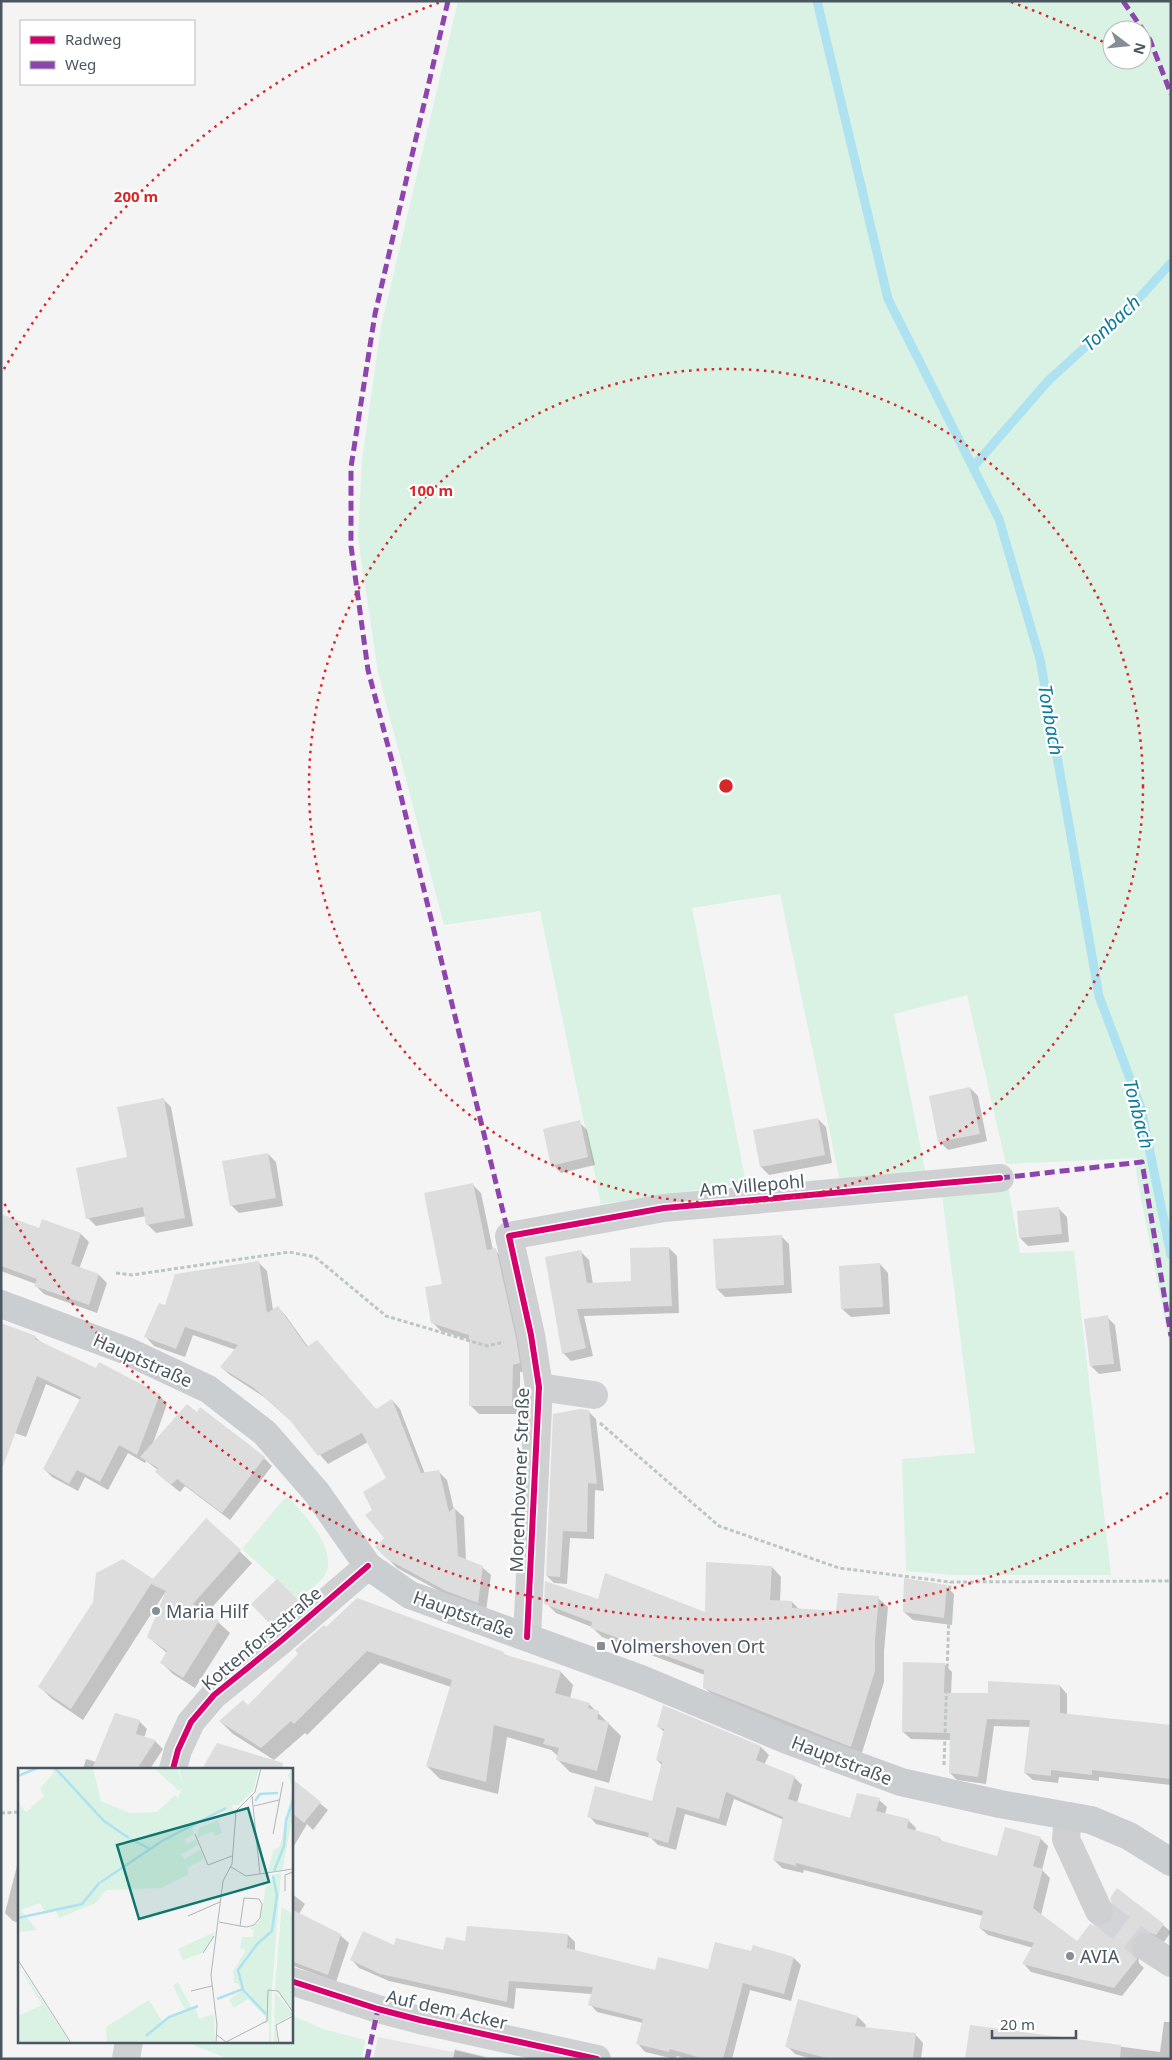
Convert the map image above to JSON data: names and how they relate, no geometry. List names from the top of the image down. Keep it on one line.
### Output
{"streets":{"main road":["Hauptstraße"],"street":["Am Villepohl","Morenhovener Straße","Kottenforststraße","Auf dem Acker"]},"crossings":[["Am Villepohl","Morenhovener Straße"],["Hauptstraße","Morenhovener Straße"],["Hauptstraße","Kottenforststraße"]],"water":["Tonbach"],"places":{"other":["Maria Hilf","AVIA"],"transit":["Volmershoven Ort"]},"legend":["Radweg","Weg"],"scale_bar":"20 m","north":"right","rings":["200 m","100 m"]}
